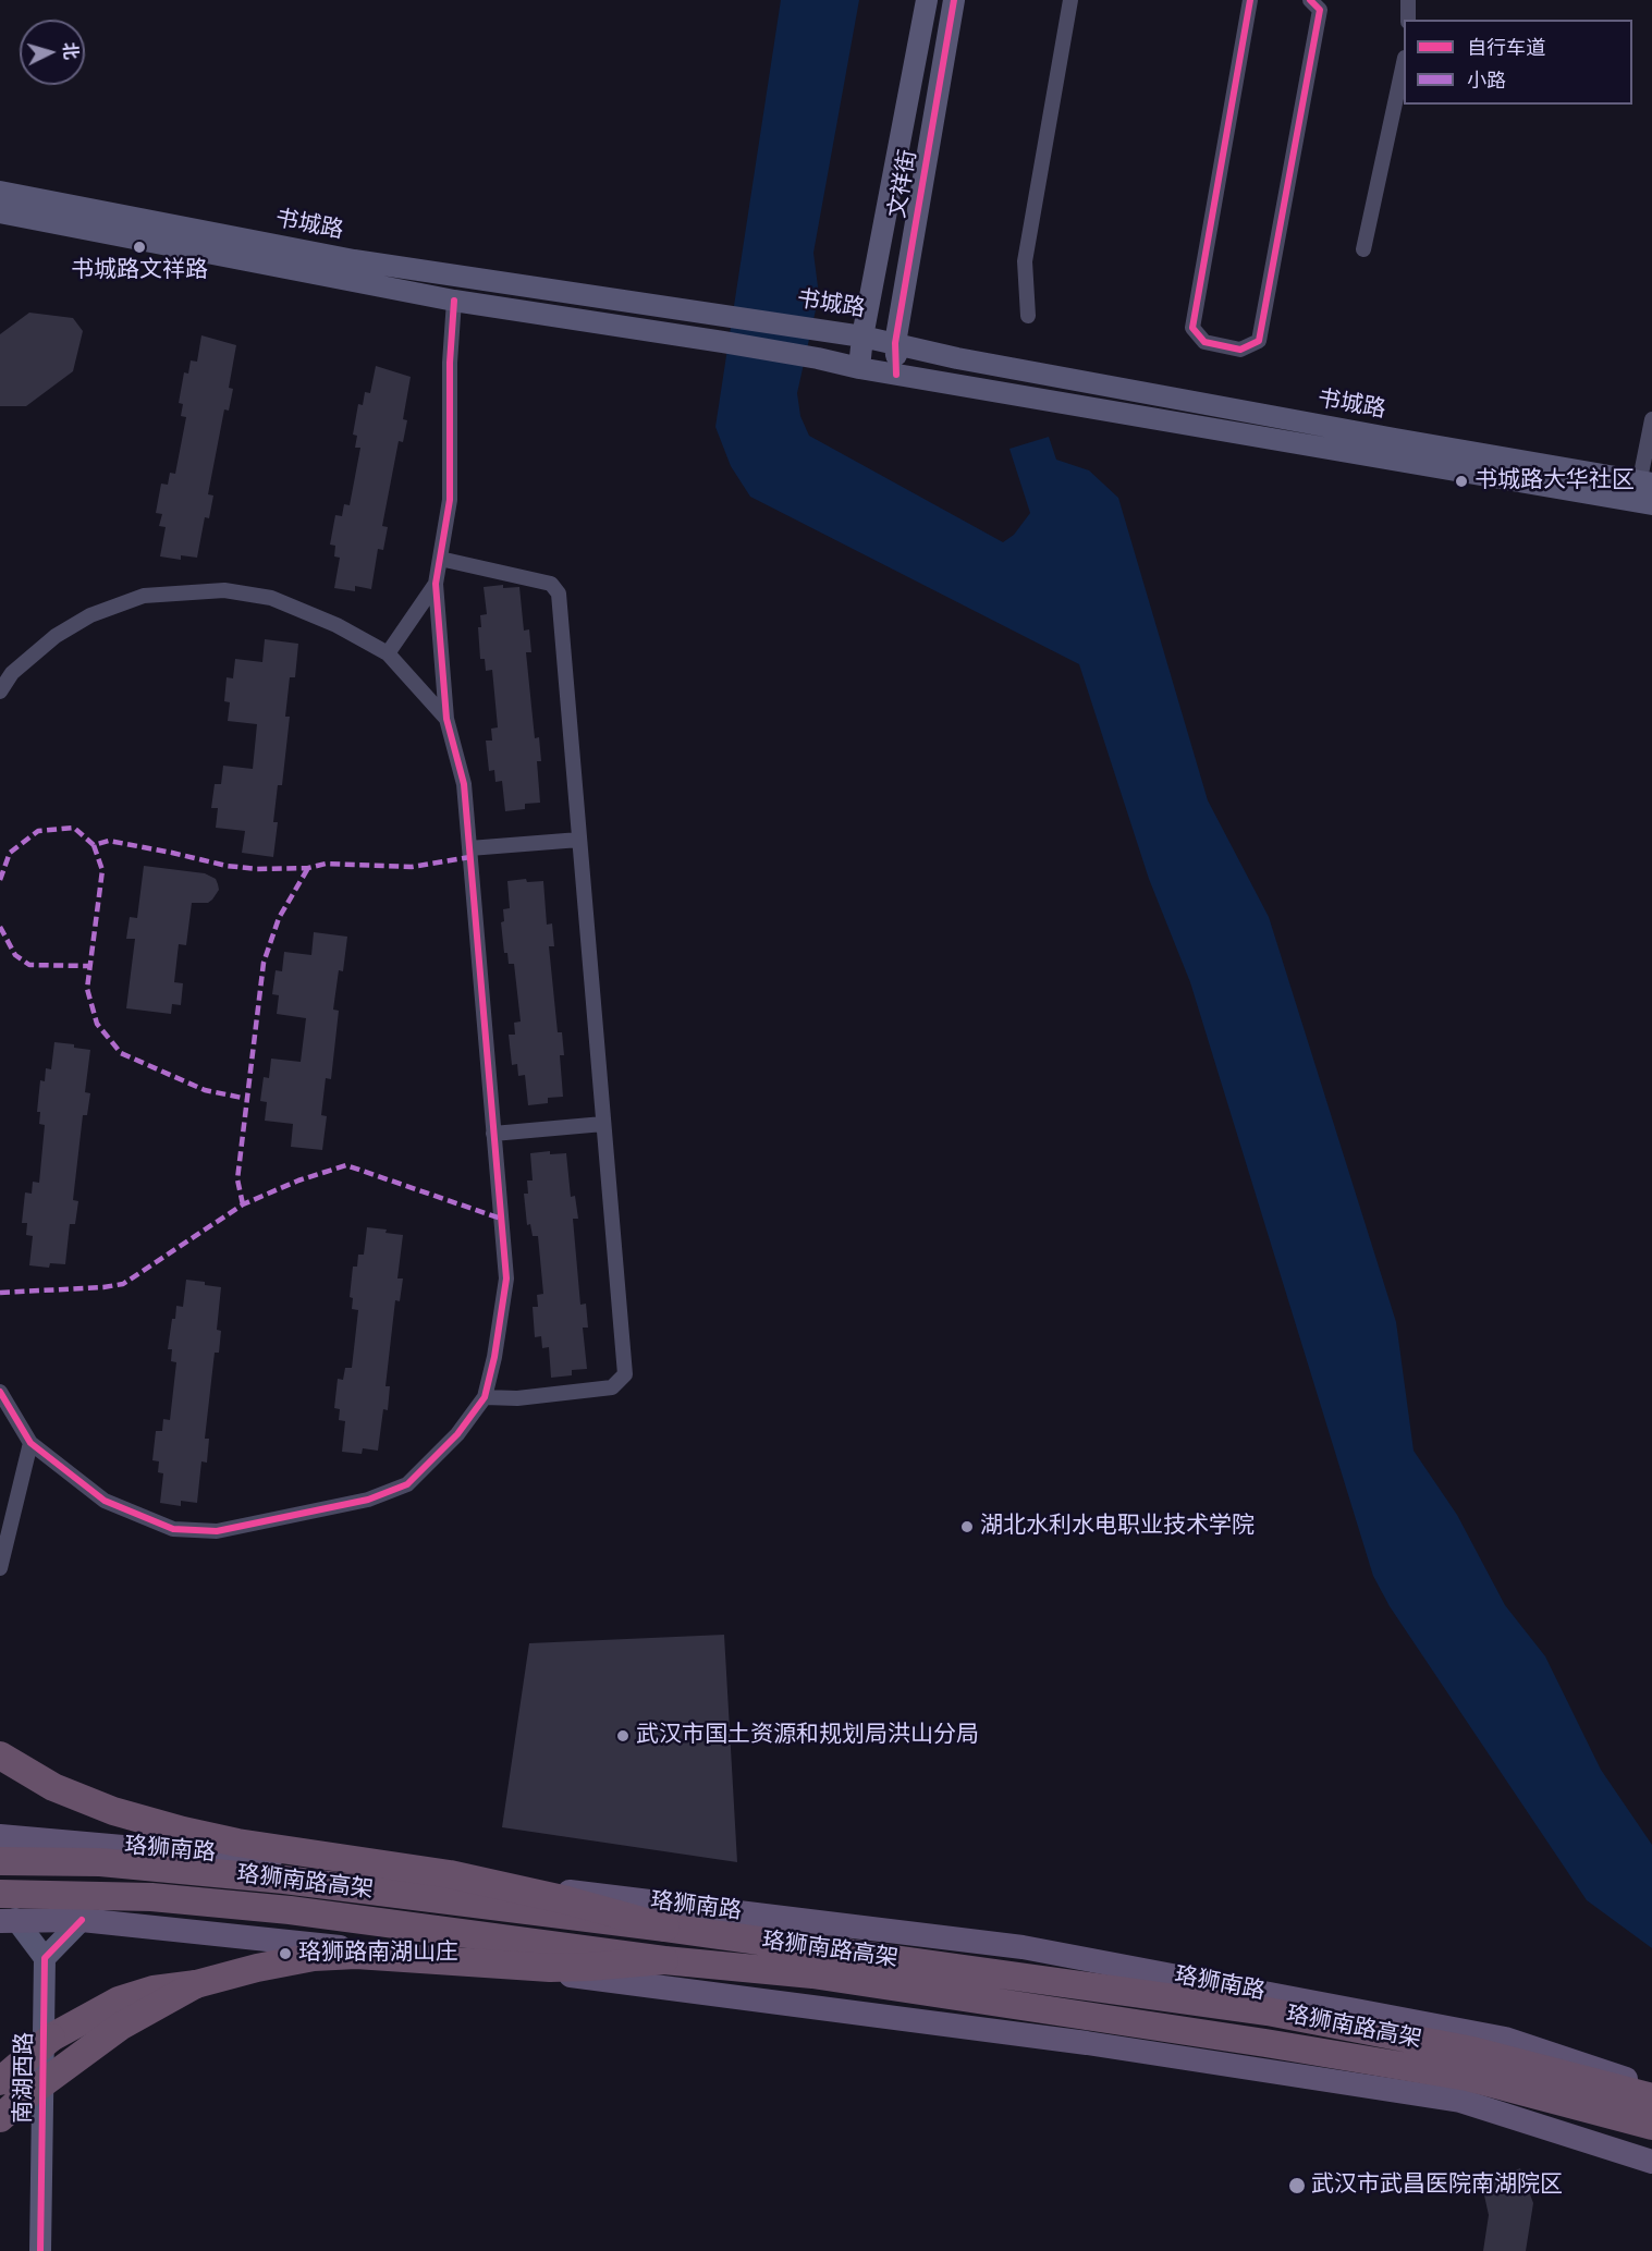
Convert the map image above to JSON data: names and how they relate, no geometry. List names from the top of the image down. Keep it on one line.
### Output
{"streets":{"highway":["珞狮南路高架"],"main road":["文祥街","书城路","珞狮南路","南湖西路"]},"crossings":[["文祥街","书城路"]],"places":["书城路文祥路","书城路大华社区","湖北水利水电职业技术学院","武汉市国土资源和规划局洪山分局","珞狮路南湖山庄","武汉市武昌医院南湖院区"],"legend":["自行车道","小路"],"north":"right"}
